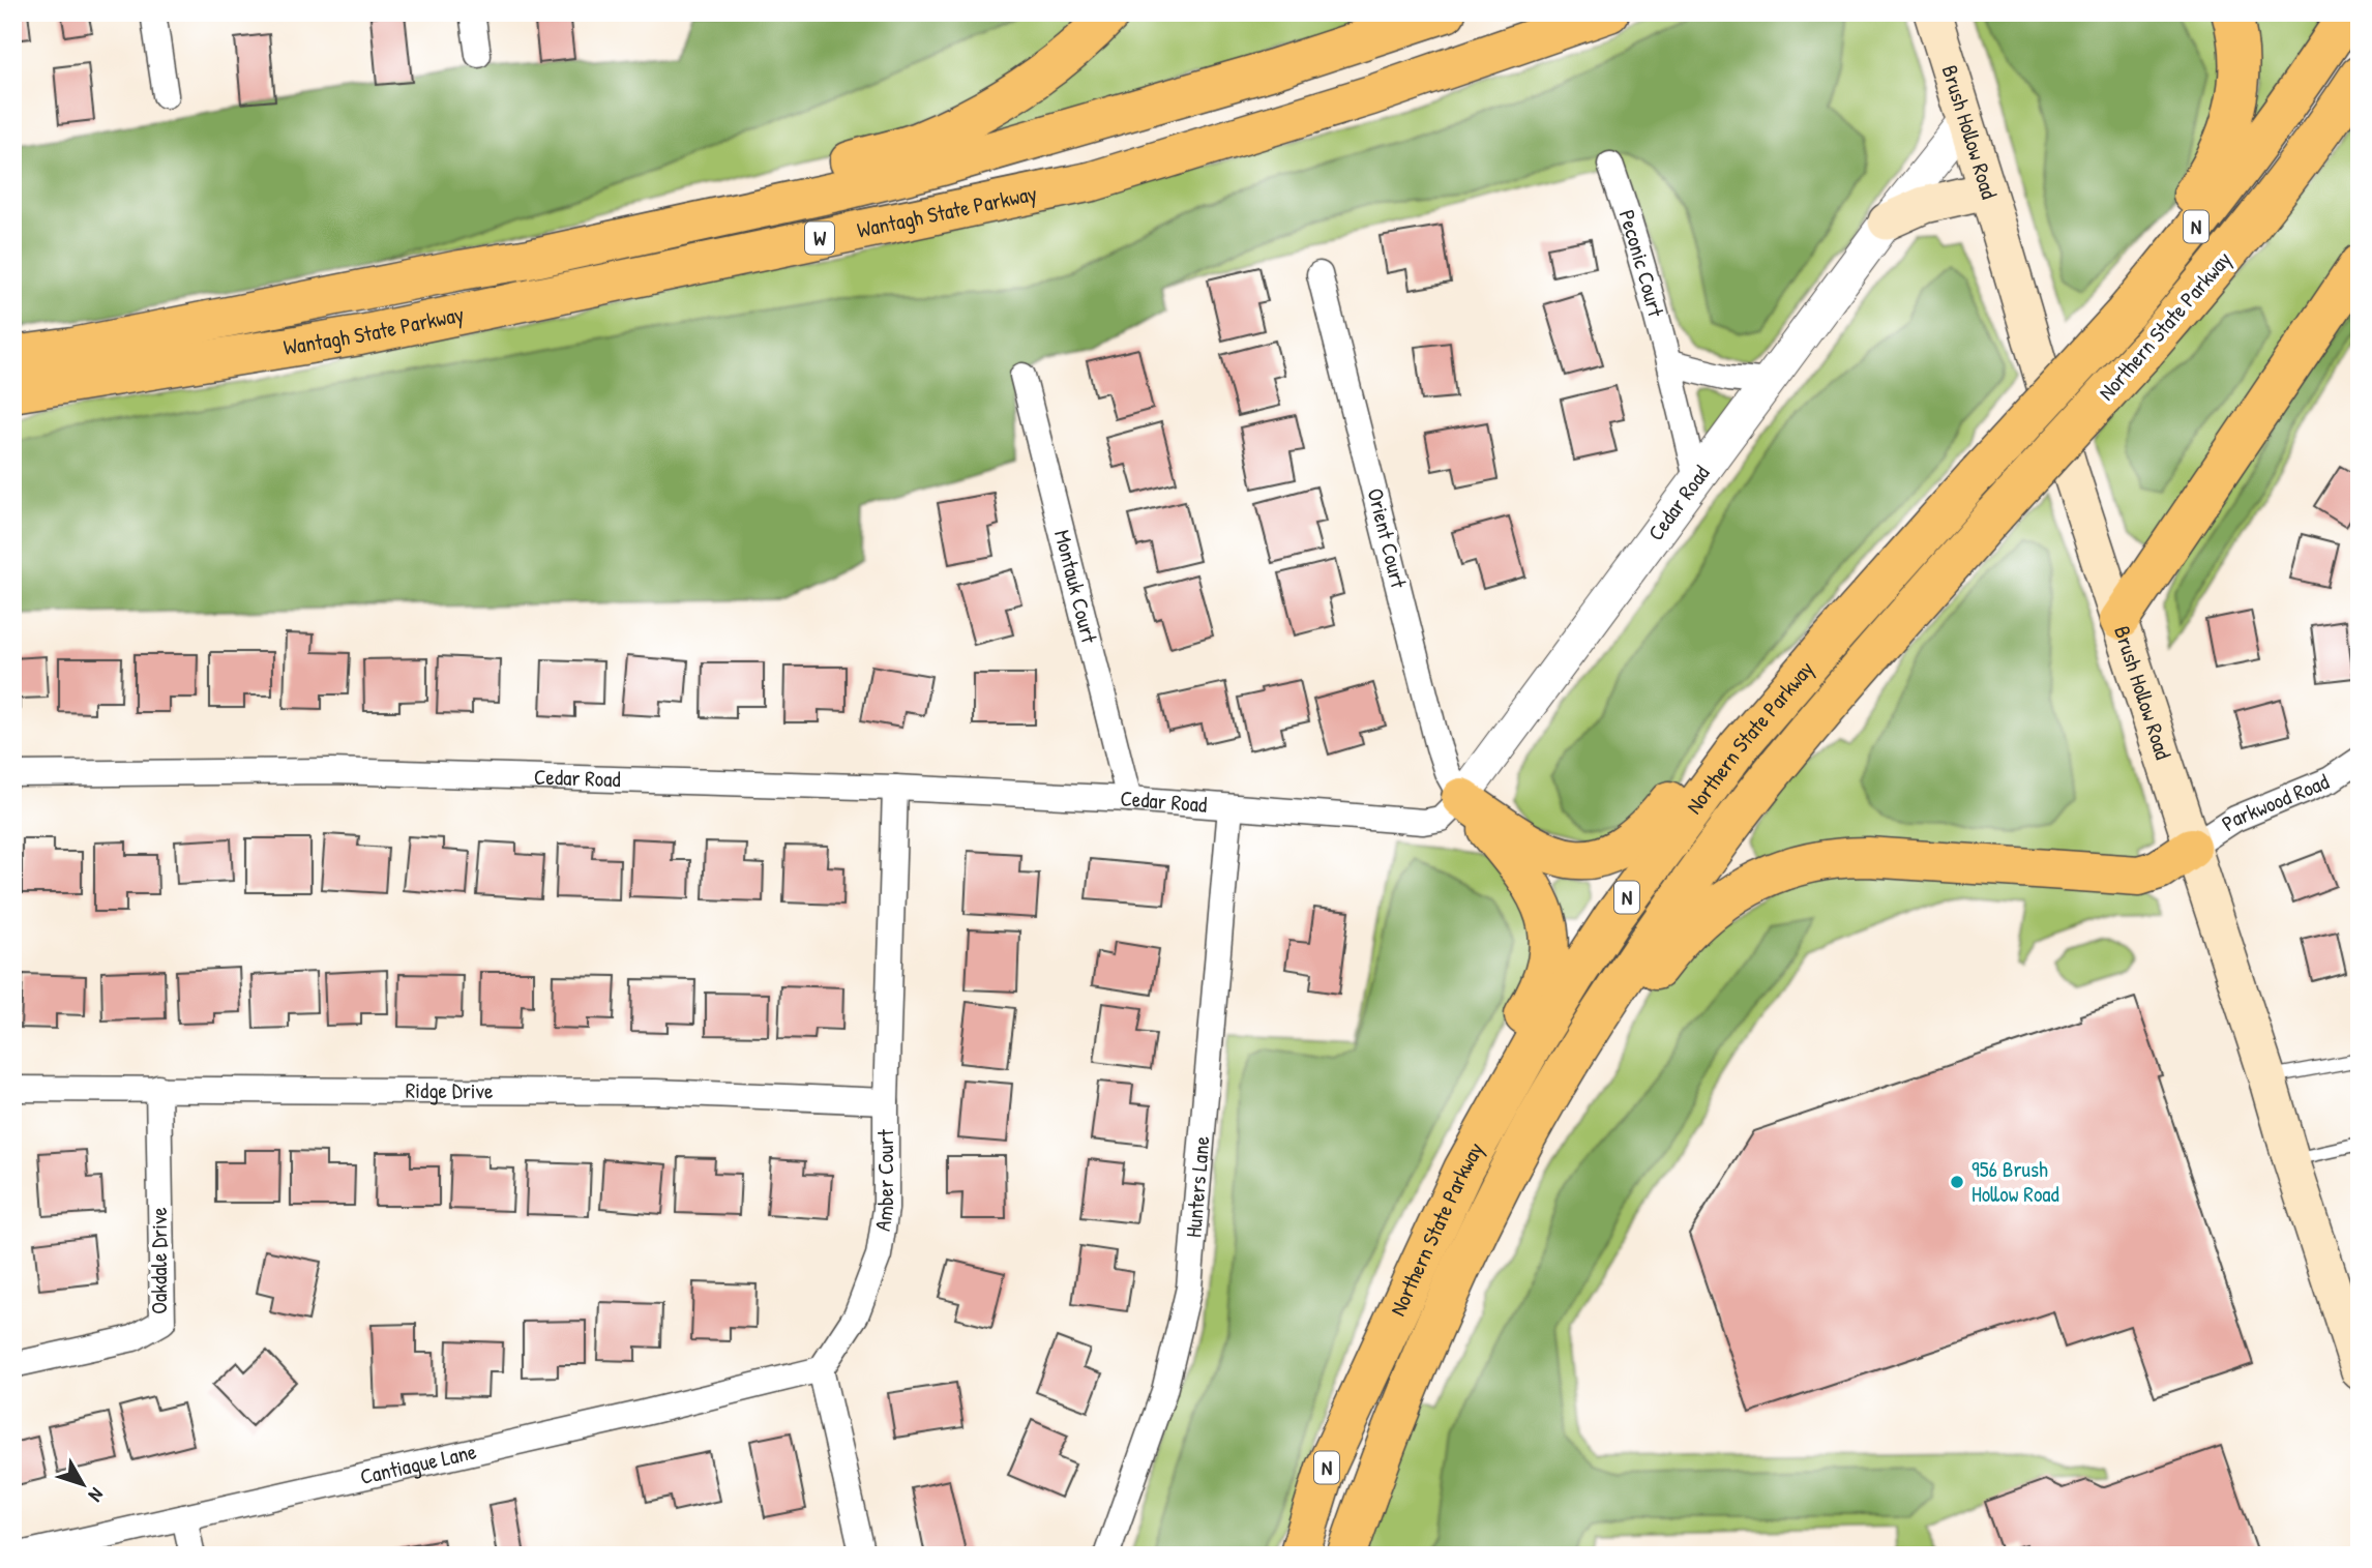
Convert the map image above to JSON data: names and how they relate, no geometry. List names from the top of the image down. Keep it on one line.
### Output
{"streets":{"highway":["Wantagh State Parkway","N","W","Northern State Parkway"],"main road":["Brush Hollow Road"],"street":["Peconic Court","Cedar Road","Orient Court","Montauk Court","Parkwood Road","Ridge Drive","Amber Court","Hunters Lane","Oakdale Drive","Cantiague Lane"]},"crossings":[["Brush Hollow Road","Cedar Road"],["Brush Hollow Road","Parkwood Road"],["Peconic Court","Cedar Road"],["Cedar Road","Orient Court"],["Cedar Road","Montauk Court"],["Cedar Road","Amber Court"],["Cedar Road","Hunters Lane"],["Ridge Drive","Amber Court"],["Ridge Drive","Oakdale Drive"],["Amber Court","Cantiague Lane"]],"places":["956 Brush Hollow Road"],"north":"bottom right"}
